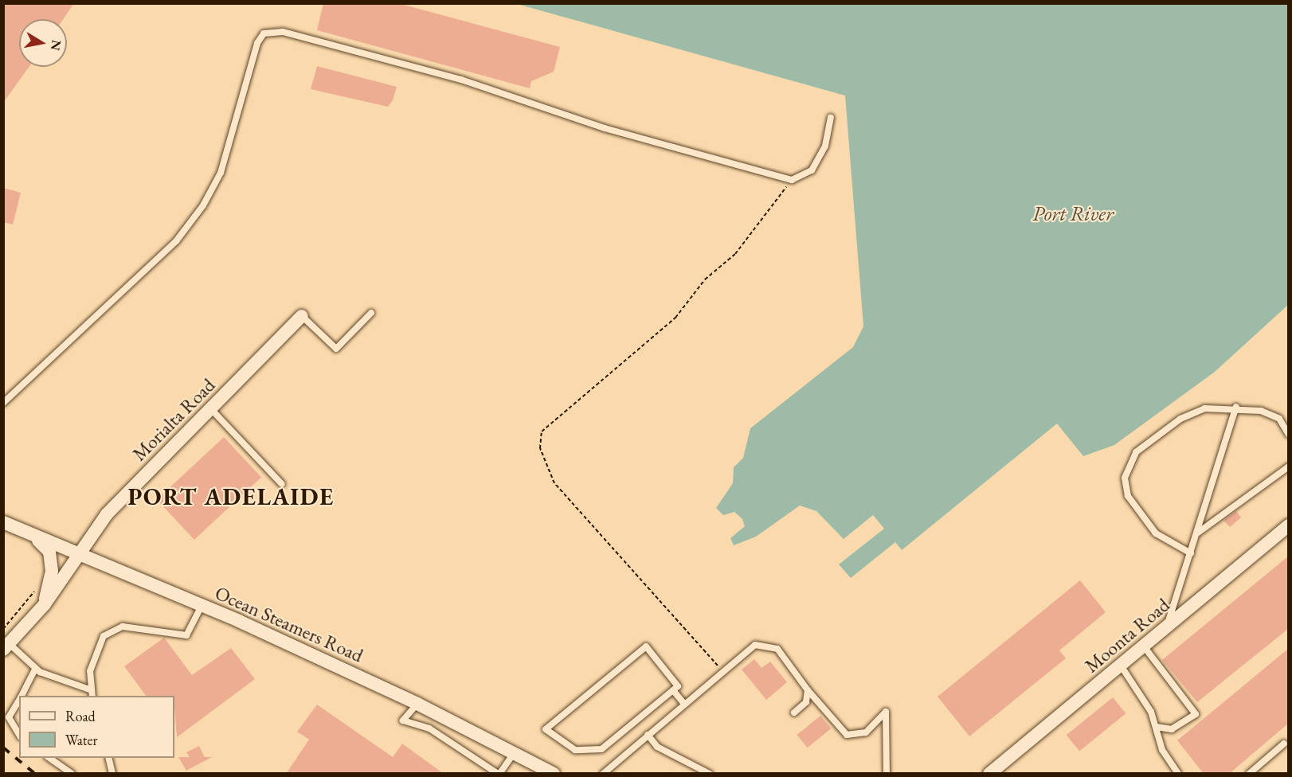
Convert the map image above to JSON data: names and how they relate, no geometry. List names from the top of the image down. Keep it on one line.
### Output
{"streets":{"street":["Morialta Road","Ocean Steamers Road","Moonta Road"]},"crossings":[["Morialta Road","Ocean Steamers Road"]],"districts":["PORT ADELAIDE"],"water":["Port River"],"legend":["Road","Water"],"north":"right"}
